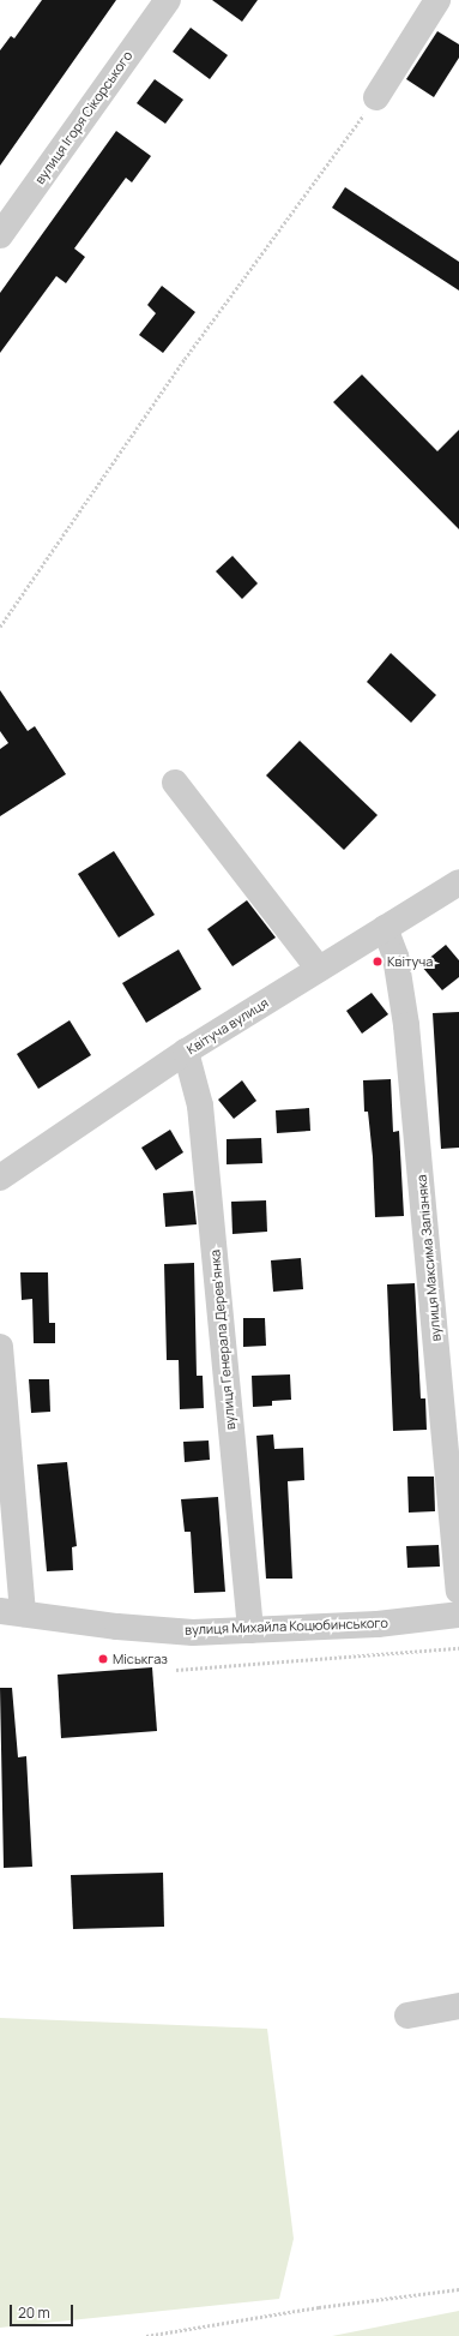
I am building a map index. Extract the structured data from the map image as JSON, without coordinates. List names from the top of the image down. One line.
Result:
{"streets":{"street":["вулиця Ігоря Сікорського","Квітуча вулиця","вулиця Максима Залізняка","вулиця Генерала Деревʼянка","вулиця Михайла Коцюбинського"]},"crossings":[["Квітуча вулиця","вулиця Максима Залізняка"],["Квітуча вулиця","вулиця Генерала Деревʼянка"],["вулиця Генерала Деревʼянка","вулиця Михайла Коцюбинського"]],"places":["Квітуча","Міськгаз"],"scale_bar":"20 m"}
